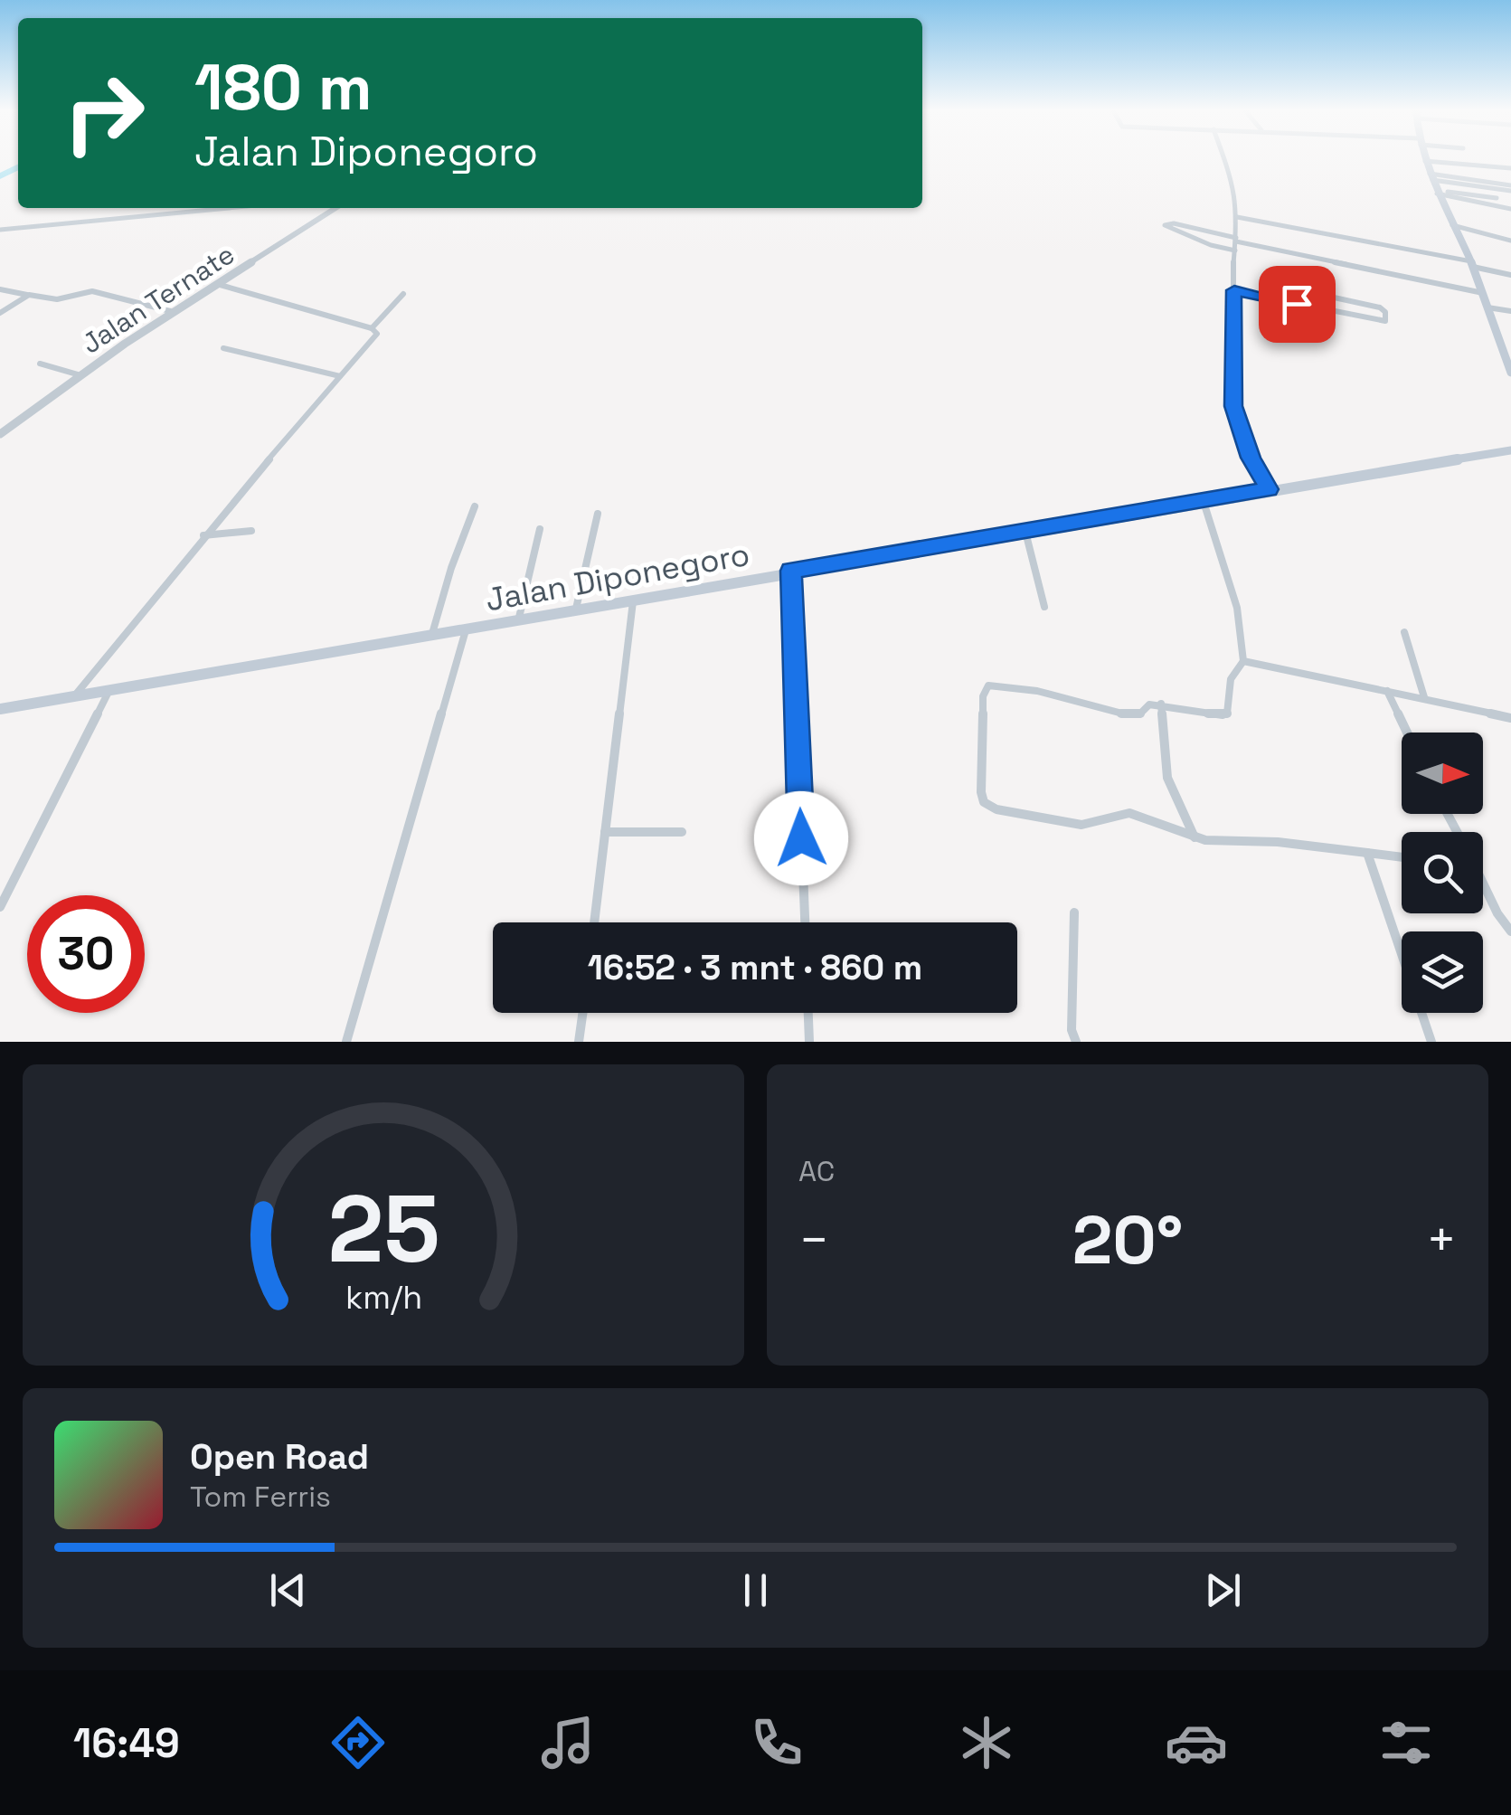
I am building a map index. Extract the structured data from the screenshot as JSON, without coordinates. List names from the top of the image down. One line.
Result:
{"streets":{"main road":["Jalan Diponegoro"],"street":["Jalan Ternate"]},"north":"right","page":{"turn":["180 m","Jalan Diponegoro"],"limit":"30","trip":"16:52 · 3 mnt · 860 m","tile":"AC","heat":["−","20°","+"],"song":["Open Road","Tom Ferris"],"tabs":"16:49","gauge":["25","km/h"]}}
